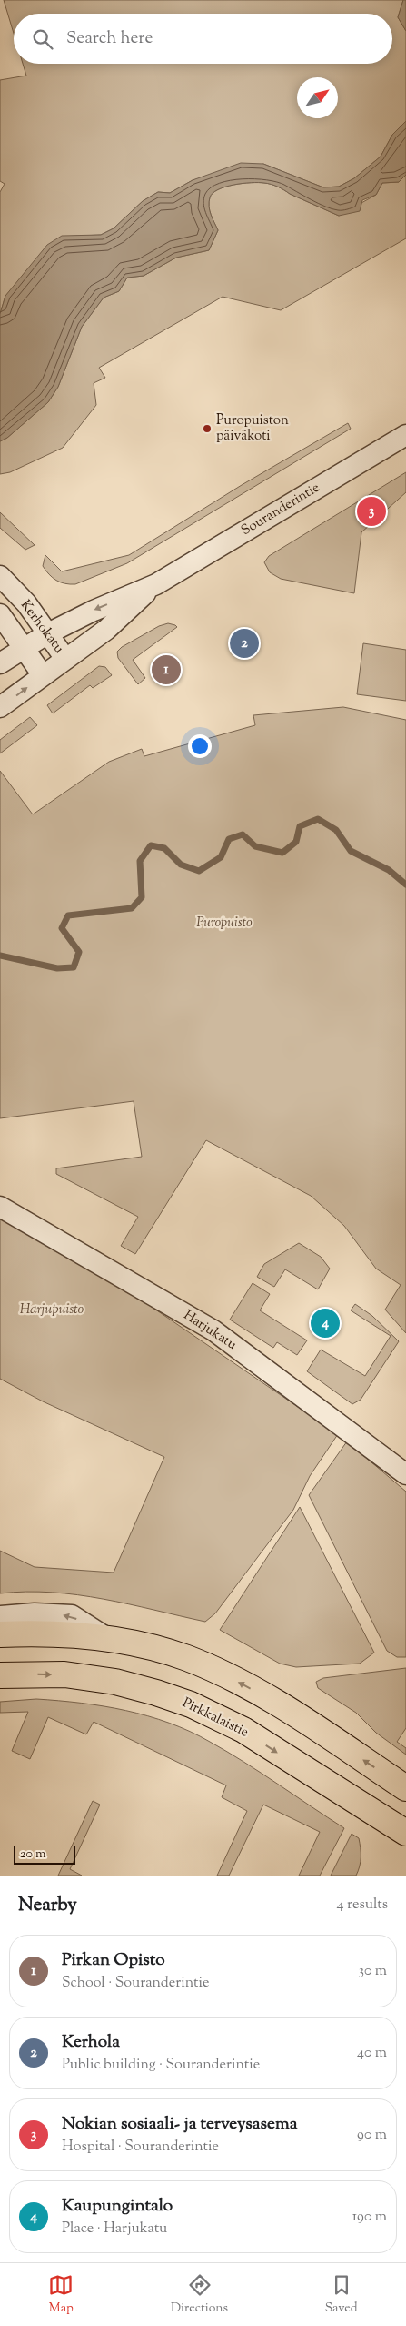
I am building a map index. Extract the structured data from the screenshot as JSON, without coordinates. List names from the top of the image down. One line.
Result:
{"streets":{"main road":["Pirkkalaistie"],"street":["Souranderintie","Kerhokatu","Harjukatu"]},"crossings":[["Souranderintie","Kerhokatu"]],"parks":["Puropuisto","Harjupuisto"],"places":["Puropuiston päiväkoti"],"scale_bar":"20 m","north":"top right","page":{"search":"Search here","pins":["3","2","1","4"],"scale":"20 m","heading":["Nearby","4 results"],"list":[{"mark":"1","name":"Pirkan Opisto","note":"School · Souranderintie","value":"30 m"},{"mark":"2","name":"Kerhola","note":"Public building · Souranderintie","value":"40 m"},{"mark":"3","name":"Nokian sosiaali- ja terveysasema","note":"Hospital · Souranderintie","value":"90 m"},{"mark":"4","name":"Kaupungintalo","note":"Place · Harjukatu","value":"190 m"}],"nav":["Map","Directions","Saved"]}}
